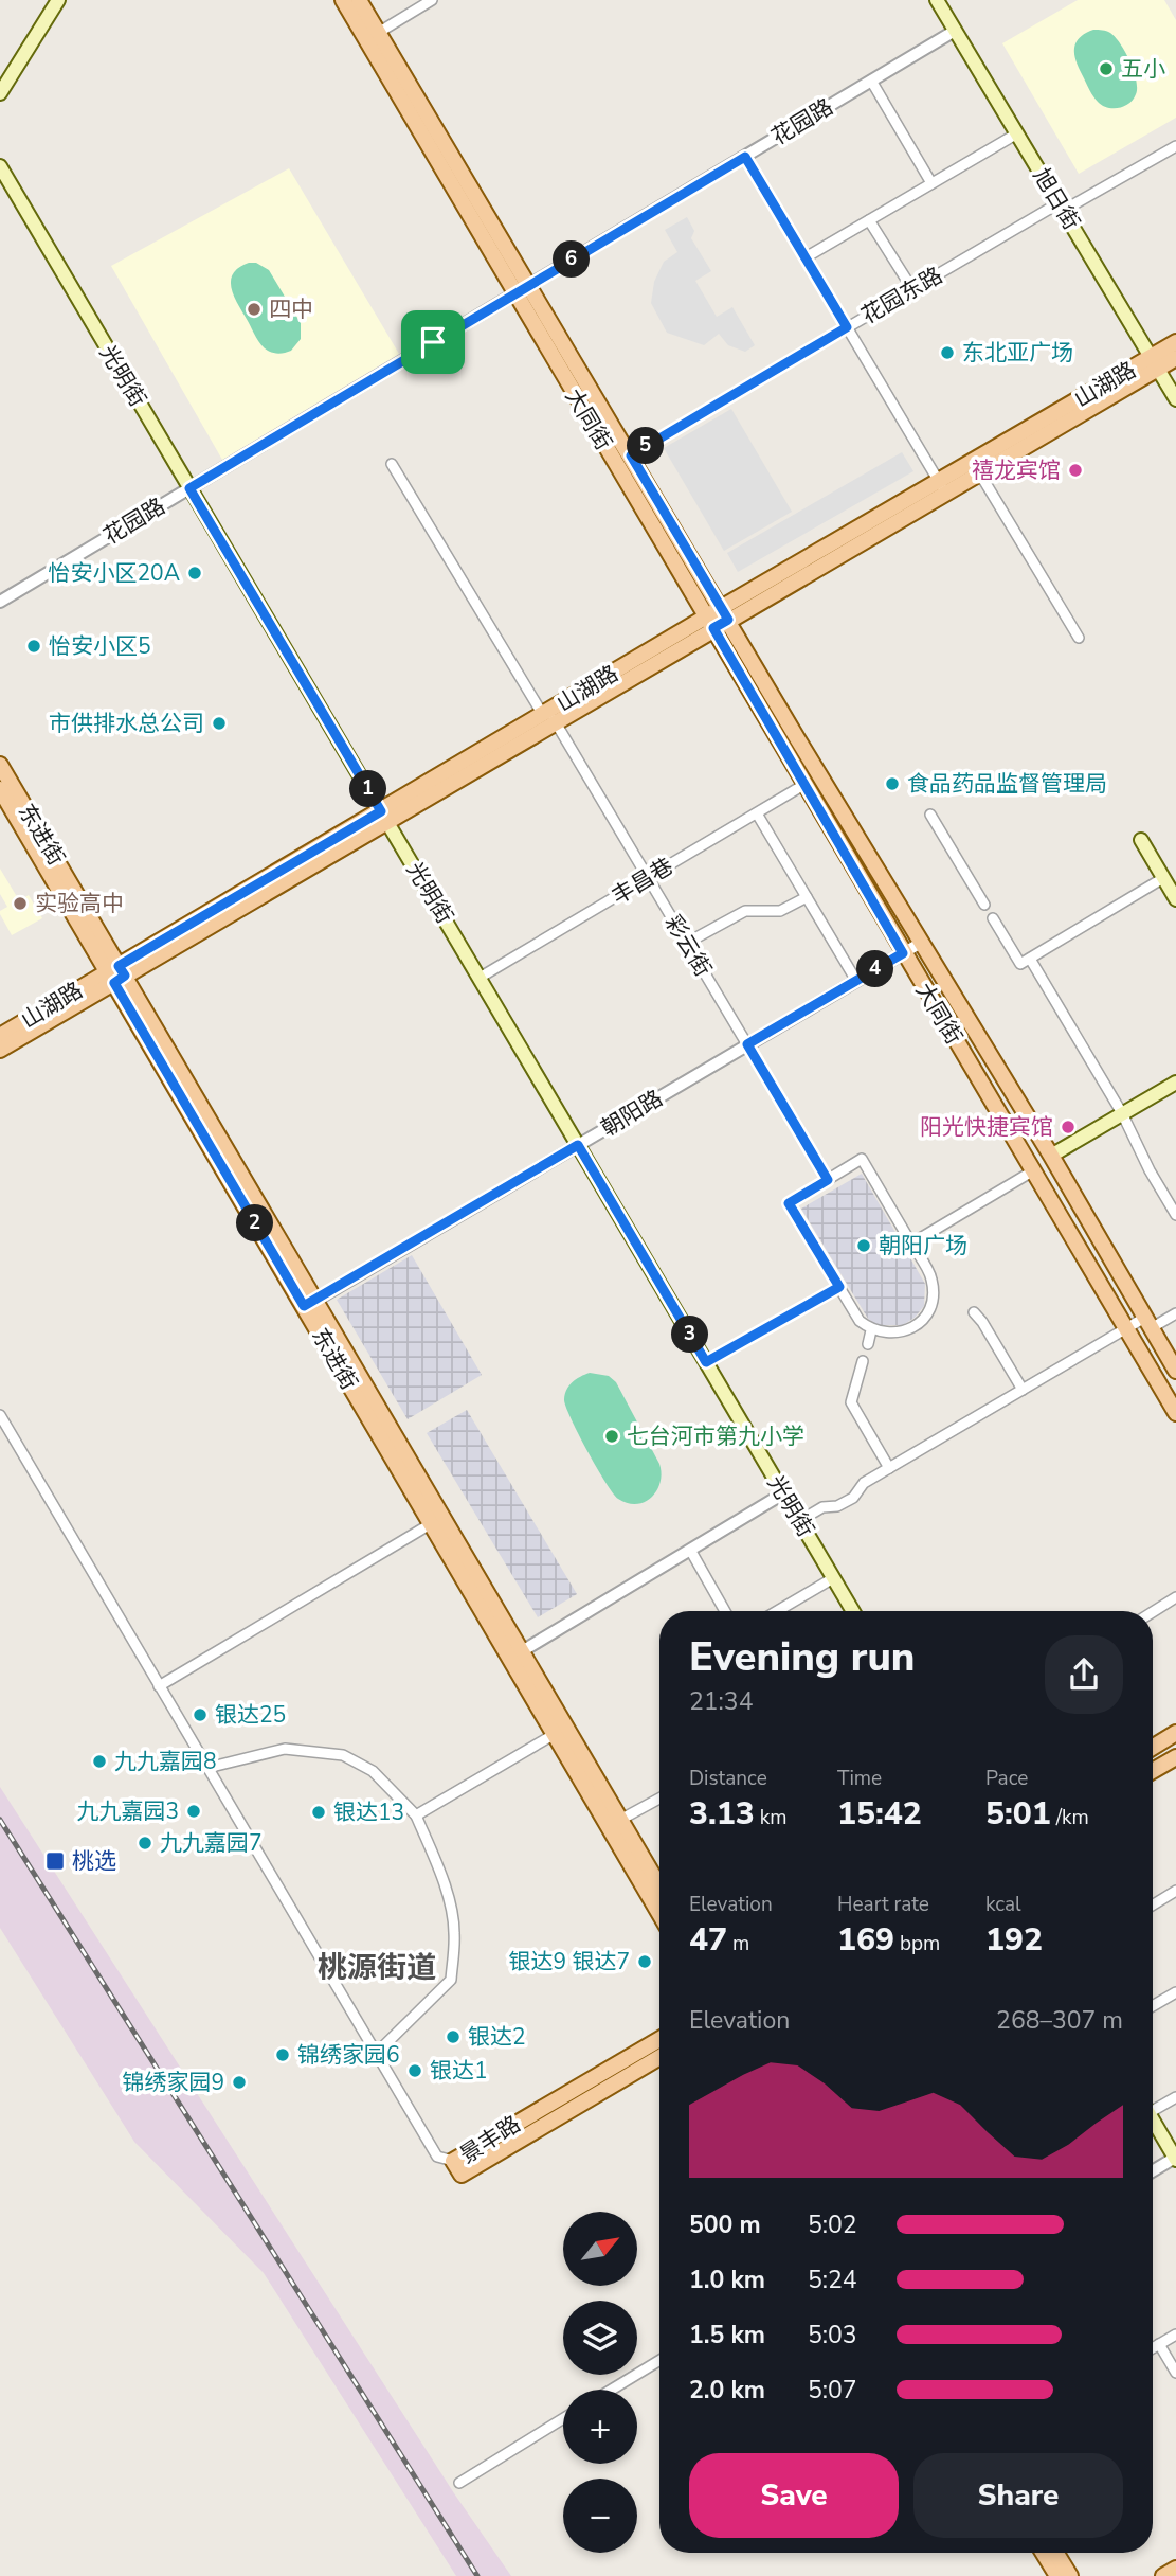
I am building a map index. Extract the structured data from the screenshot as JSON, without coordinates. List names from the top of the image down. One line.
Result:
{"streets":{"main road":["旭日街","光明街","山湖路","大同街","东进街","景丰路"],"street":["花园路","花园东路","丰昌巷","彩云街","朝阳路"]},"crossings":[["花园路","旭日街"],["花园路","光明街"],["花园路","大同街"],["旭日街","花园东路"],["旭日街","山湖路"],["花园东路","大同街"],["光明街","山湖路"],["光明街","丰昌巷"],["光明街","朝阳路"],["山湖路","大同街"],["山湖路","东进街"],["山湖路","彩云街"],["大同街","丰昌巷"],["大同街","朝阳路"],["东进街","朝阳路"],["丰昌巷","彩云街"],["彩云街","朝阳路"]],"districts":["桃源街道"],"places":{"other":["五小","四中","东北亚广场","禧龙宾馆","怡安小区20A","怡安小区5","市供排水总公司","食品药品监督管理局","实验高中","阳光快捷宾馆","朝阳广场","七台河市第九小学","银达25","九九嘉园8","九九嘉园3","银达13","九九嘉园7","银达9 银达7","银达2","锦绣家园6","银达1","锦绣家园9"],"transit":["桃选"]},"north":"top right","page":{"pins":["6","5","1","4","2","3"],"heading":["Evening run","21:34"],"stats":[["Distance","3.13 km"],["Time","15:42"],["Pace","5:01 /km"],["Elevation","47 m"],["Heart rate","169 bpm"],["kcal","192"]],"chart":["Elevation","268–307 m"],"list":[{"name":"500 m","note":"5:02"},{"name":"1.0 km","note":"5:24"},{"name":"1.5 km","note":"5:03"},{"name":"2.0 km","note":"5:07"}],"map_buttons":["+","−"],"buttons":["Save","Share"]}}
